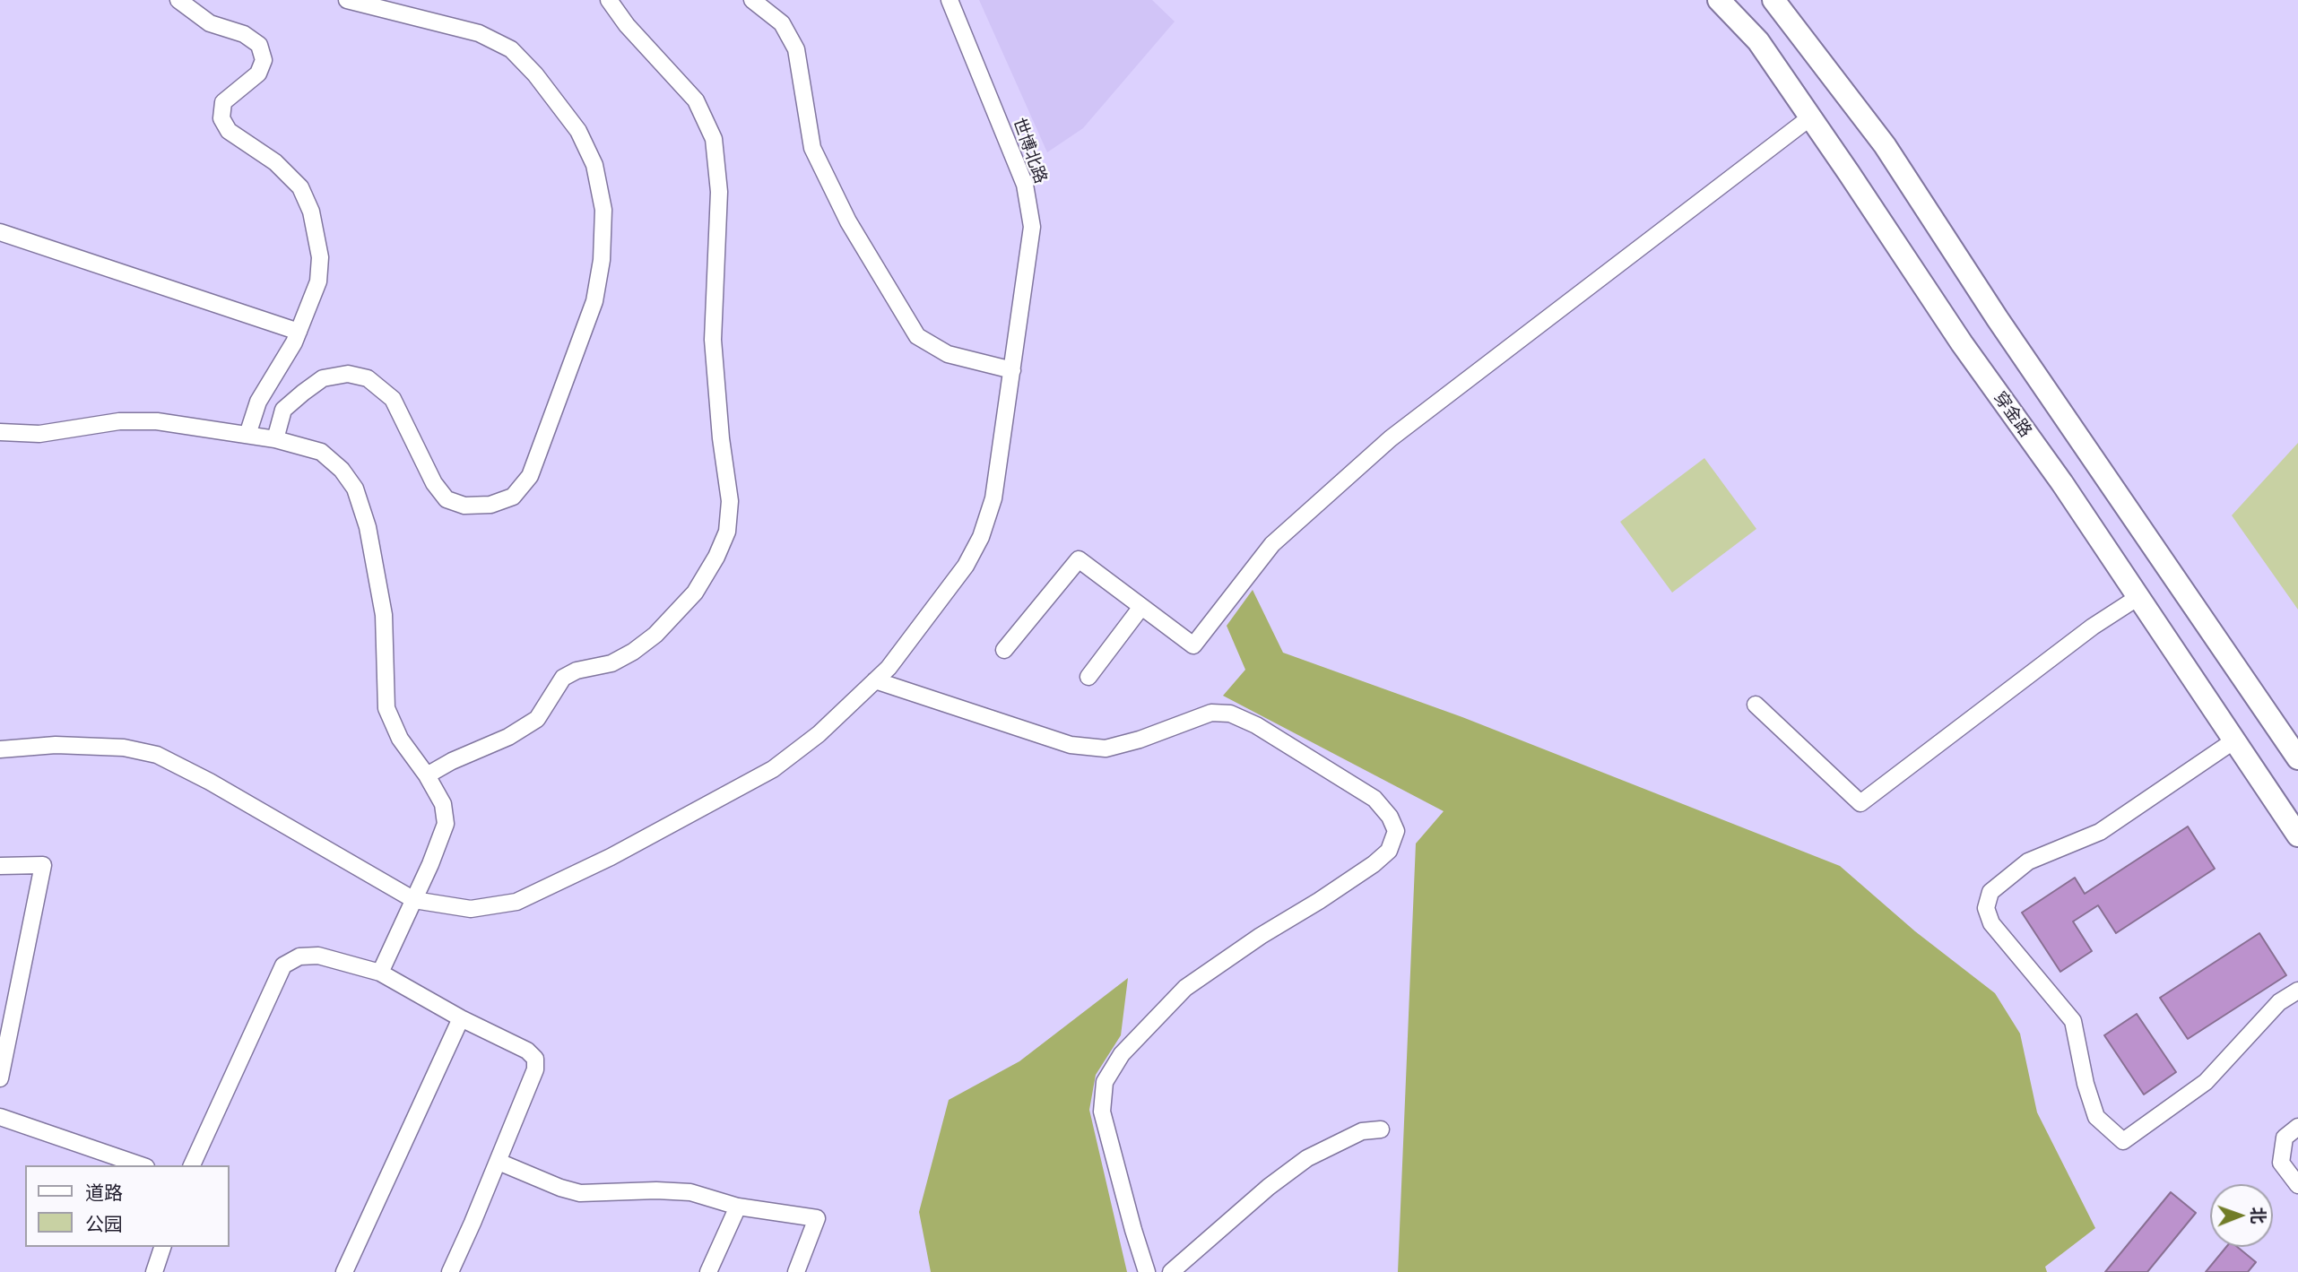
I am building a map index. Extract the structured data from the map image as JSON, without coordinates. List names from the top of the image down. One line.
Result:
{"streets":{"main road":["穿金路"],"street":["世博北路"]},"legend":["道路","公园"],"north":"right"}
